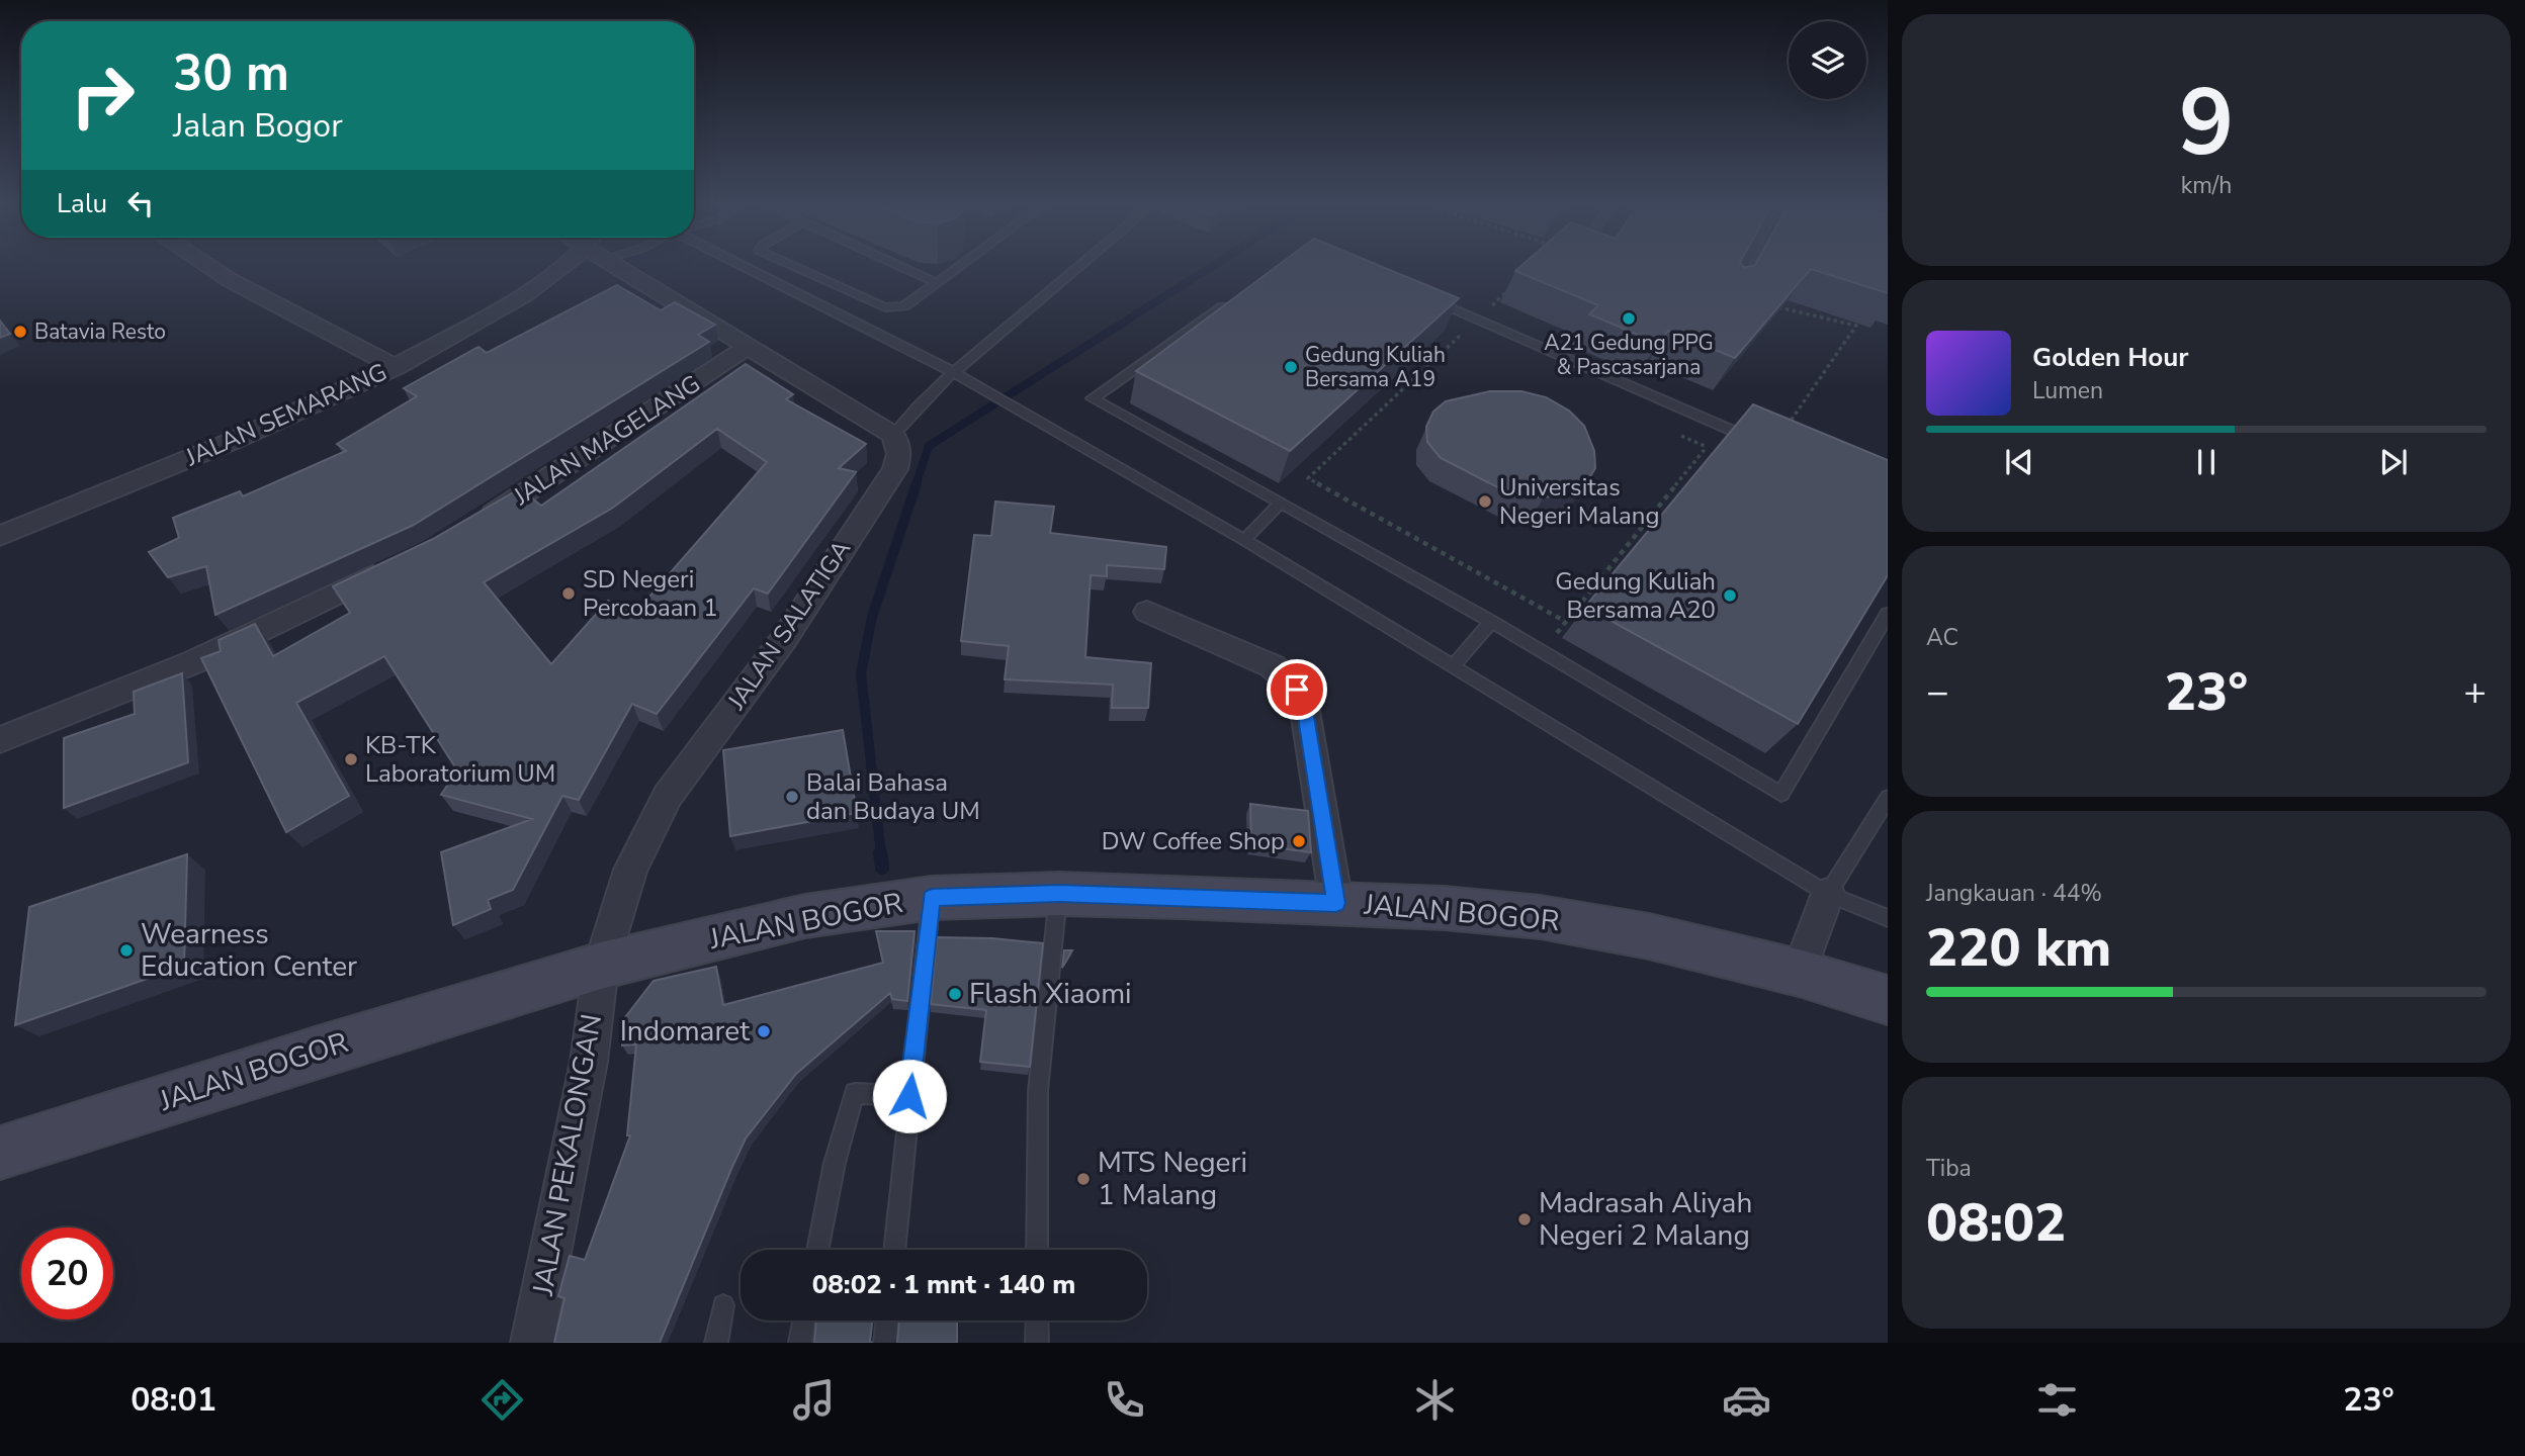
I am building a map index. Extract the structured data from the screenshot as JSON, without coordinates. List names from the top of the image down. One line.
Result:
{"streets":{"main road":["JALAN BOGOR"],"street":["JALAN SEMARANG","JALAN MAGELANG","JALAN SALATIGA","JALAN PEKALONGAN"]},"crossings":[["JALAN SALATIGA","JALAN BOGOR"],["JALAN SALATIGA","JALAN PEKALONGAN"],["JALAN BOGOR","JALAN PEKALONGAN"]],"places":["A21 Gedung PPG & Pascasarjana","Batavia Resto","Gedung Kuliah Bersama A19","Universitas Negeri Malang","SD Negeri Percobaan 1","Gedung Kuliah Bersama A20","KB-TK Laboratorium UM","Balai Bahasa dan Budaya UM","DW Coffee Shop","Wearness Education Center","Flash Xiaomi","Indomaret","MTS Negeri 1 Malang","Madrasah Aliyah Negeri 2 Malang"],"page":{"tile":[["9","km/h"],"AC",["Jangkauan · 44%","220 km"],["Tiba","08:02"]],"turn":["30 m","Jalan Bogor"],"then":"Lalu","song":["Golden Hour","Lumen"],"heat":["−","23°","+"],"limit":"20","trip":"08:02 · 1 mnt · 140 m","tabs":["08:01","23°"]}}
